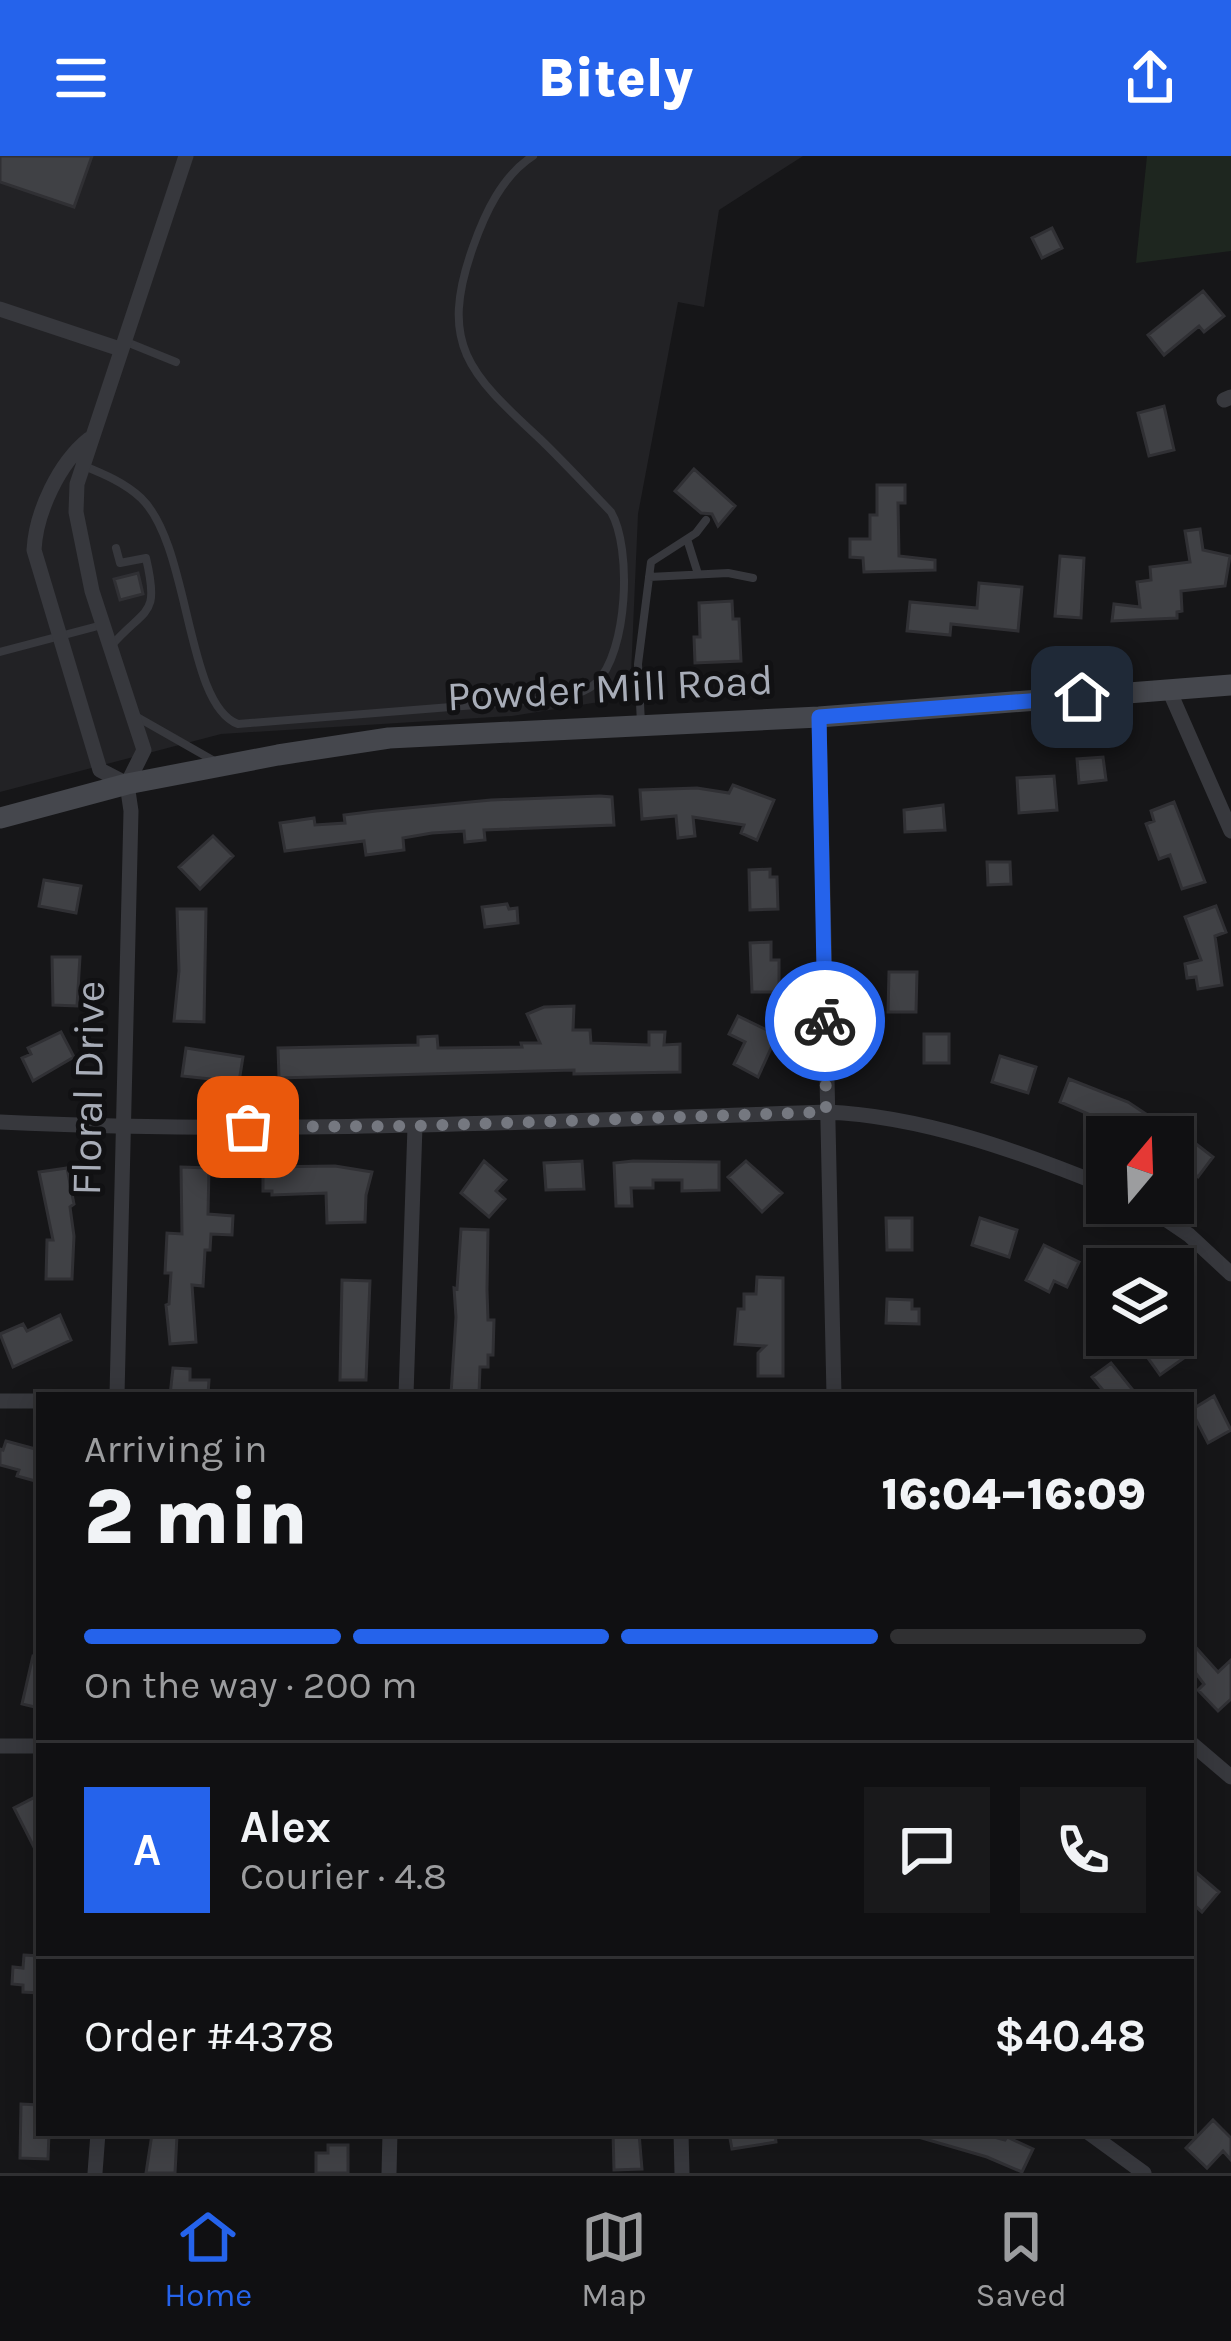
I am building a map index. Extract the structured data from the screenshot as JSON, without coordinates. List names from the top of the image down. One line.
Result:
{"streets":{"main road":["Powder Mill Road"],"street":["Floral Drive"]},"crossings":[["Powder Mill Road","Floral Drive"]],"north":"top","page":{"header":"Bitely","heading":["2 min","Arriving in","16:04–16:09"],"panel":["Alex","Courier · 4.8","Order #4378","$40.48"],"bar":"On the way · 200 m","round":"A","tabs":["Home","Map","Saved"]}}
